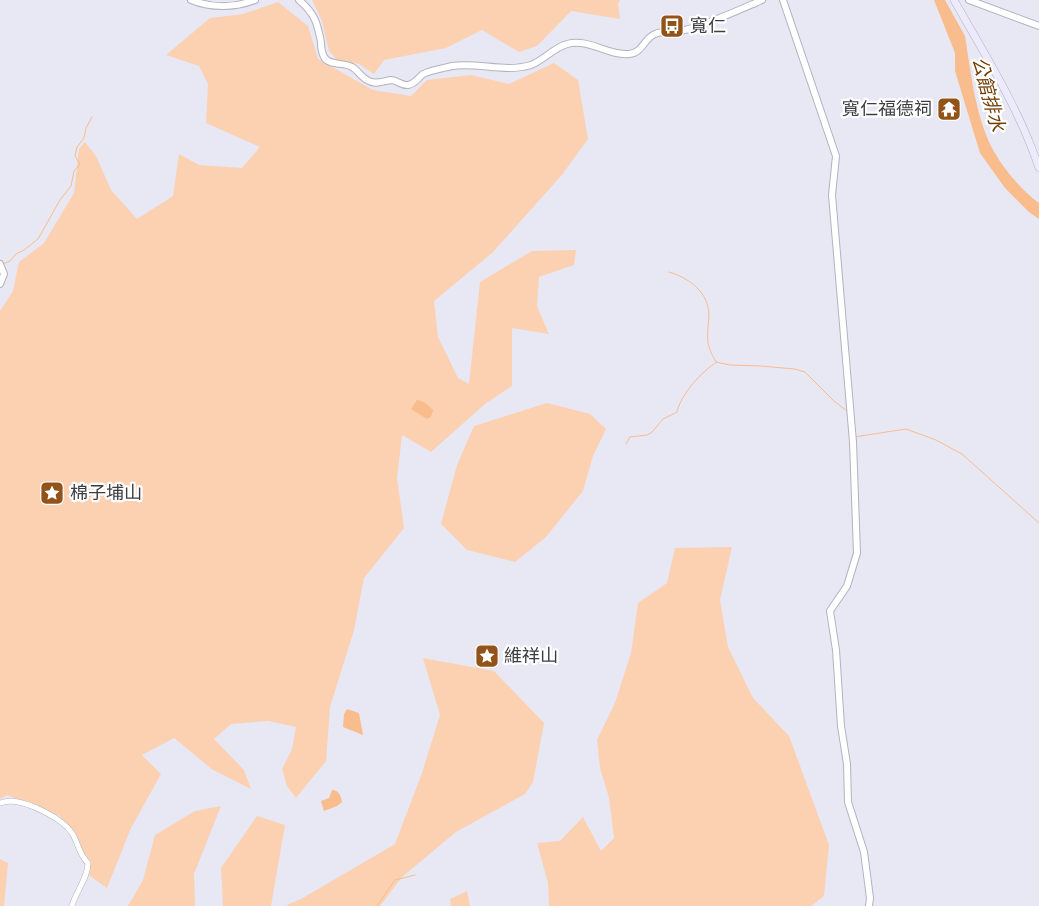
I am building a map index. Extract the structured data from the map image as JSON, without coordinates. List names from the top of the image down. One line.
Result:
{"water":["公館排水"],"places":{"bus stop":["寬仁"],"temple":["寬仁福德祠"],"place":["棉子埔山","維祥山"]}}
